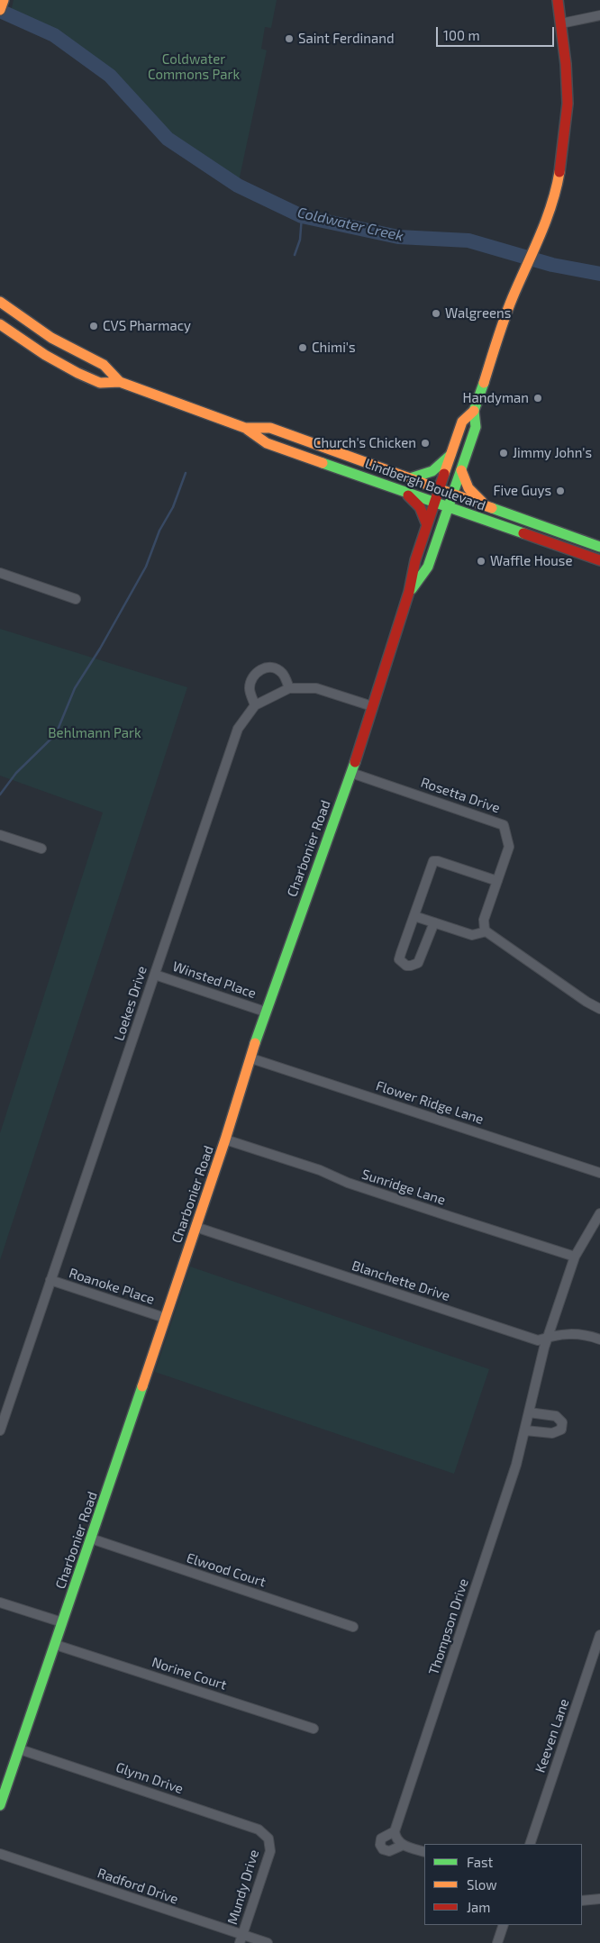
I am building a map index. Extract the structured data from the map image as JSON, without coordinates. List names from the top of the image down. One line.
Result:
{"streets":{"main road":["Lindbergh Boulevard","Charbonier Road"],"street":["Rosetta Drive","Winsted Place","Loekes Drive","Flower Ridge Lane","Sunridge Lane","Blanchette Drive","Roanoke Place","Elwood Court","Thompson Drive","Norine Court","Keeven Lane","Glynn Drive","Radford Drive","Mundy Drive"]},"crossings":[["Lindbergh Boulevard","Charbonier Road"],["Rosetta Drive","Charbonier Road"],["Charbonier Road","Winsted Place"],["Charbonier Road","Loekes Drive"],["Charbonier Road","Flower Ridge Lane"],["Charbonier Road","Sunridge Lane"],["Charbonier Road","Blanchette Drive"],["Charbonier Road","Roanoke Place"],["Charbonier Road","Elwood Court"],["Charbonier Road","Norine Court"],["Charbonier Road","Glynn Drive"],["Winsted Place","Loekes Drive"],["Loekes Drive","Roanoke Place"],["Sunridge Lane","Thompson Drive"],["Blanchette Drive","Thompson Drive"],["Glynn Drive","Mundy Drive"],["Radford Drive","Mundy Drive"]],"water":["Coldwater Creek"],"parks":["Coldwater Commons Park","Behlmann Park"],"places":["Saint Ferdinand","Walgreens","CVS Pharmacy","Chimi's","Handyman","Church's Chicken","Jimmy John's","Five Guys","Waffle House"],"legend":["Fast","Slow","Jam"],"scale_bar":"100 m"}
